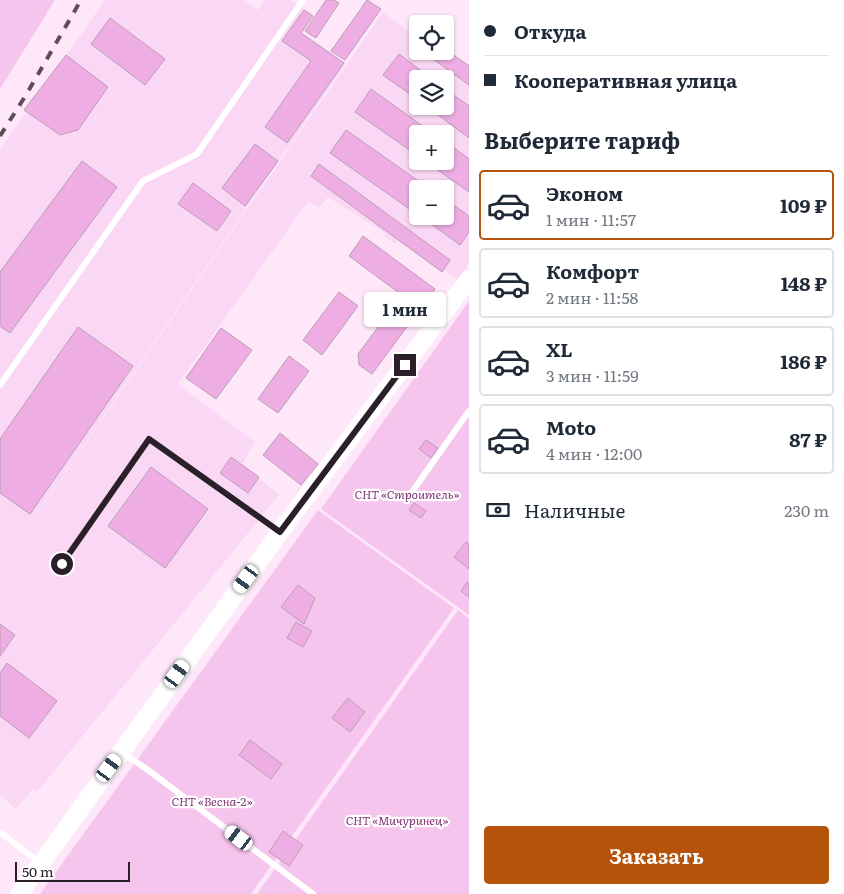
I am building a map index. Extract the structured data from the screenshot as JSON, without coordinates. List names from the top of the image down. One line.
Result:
{"parks":["СНТ «Строитель»","СНТ «Весна-2»","СНТ «Мичуринец»"],"scale_bar":"50 m","page":{"banner":["Откуда","Кооперативная улица"],"map_buttons":["+","−"],"heading":"Выберите тариф","list":[{"name":"Эконом","note":"1 мин · 11:57","value":"109 ₽"},{"name":"Комфорт","note":"2 мин · 11:58","value":"148 ₽"},{"name":"XL","note":"3 мин · 11:59","value":"186 ₽"},{"name":"Moto","note":"4 мин · 12:00","value":"87 ₽"}],"bubble":"1 мин","pay":["Наличные","230 m"],"buttons":"Заказать","scale":"50 m"}}
